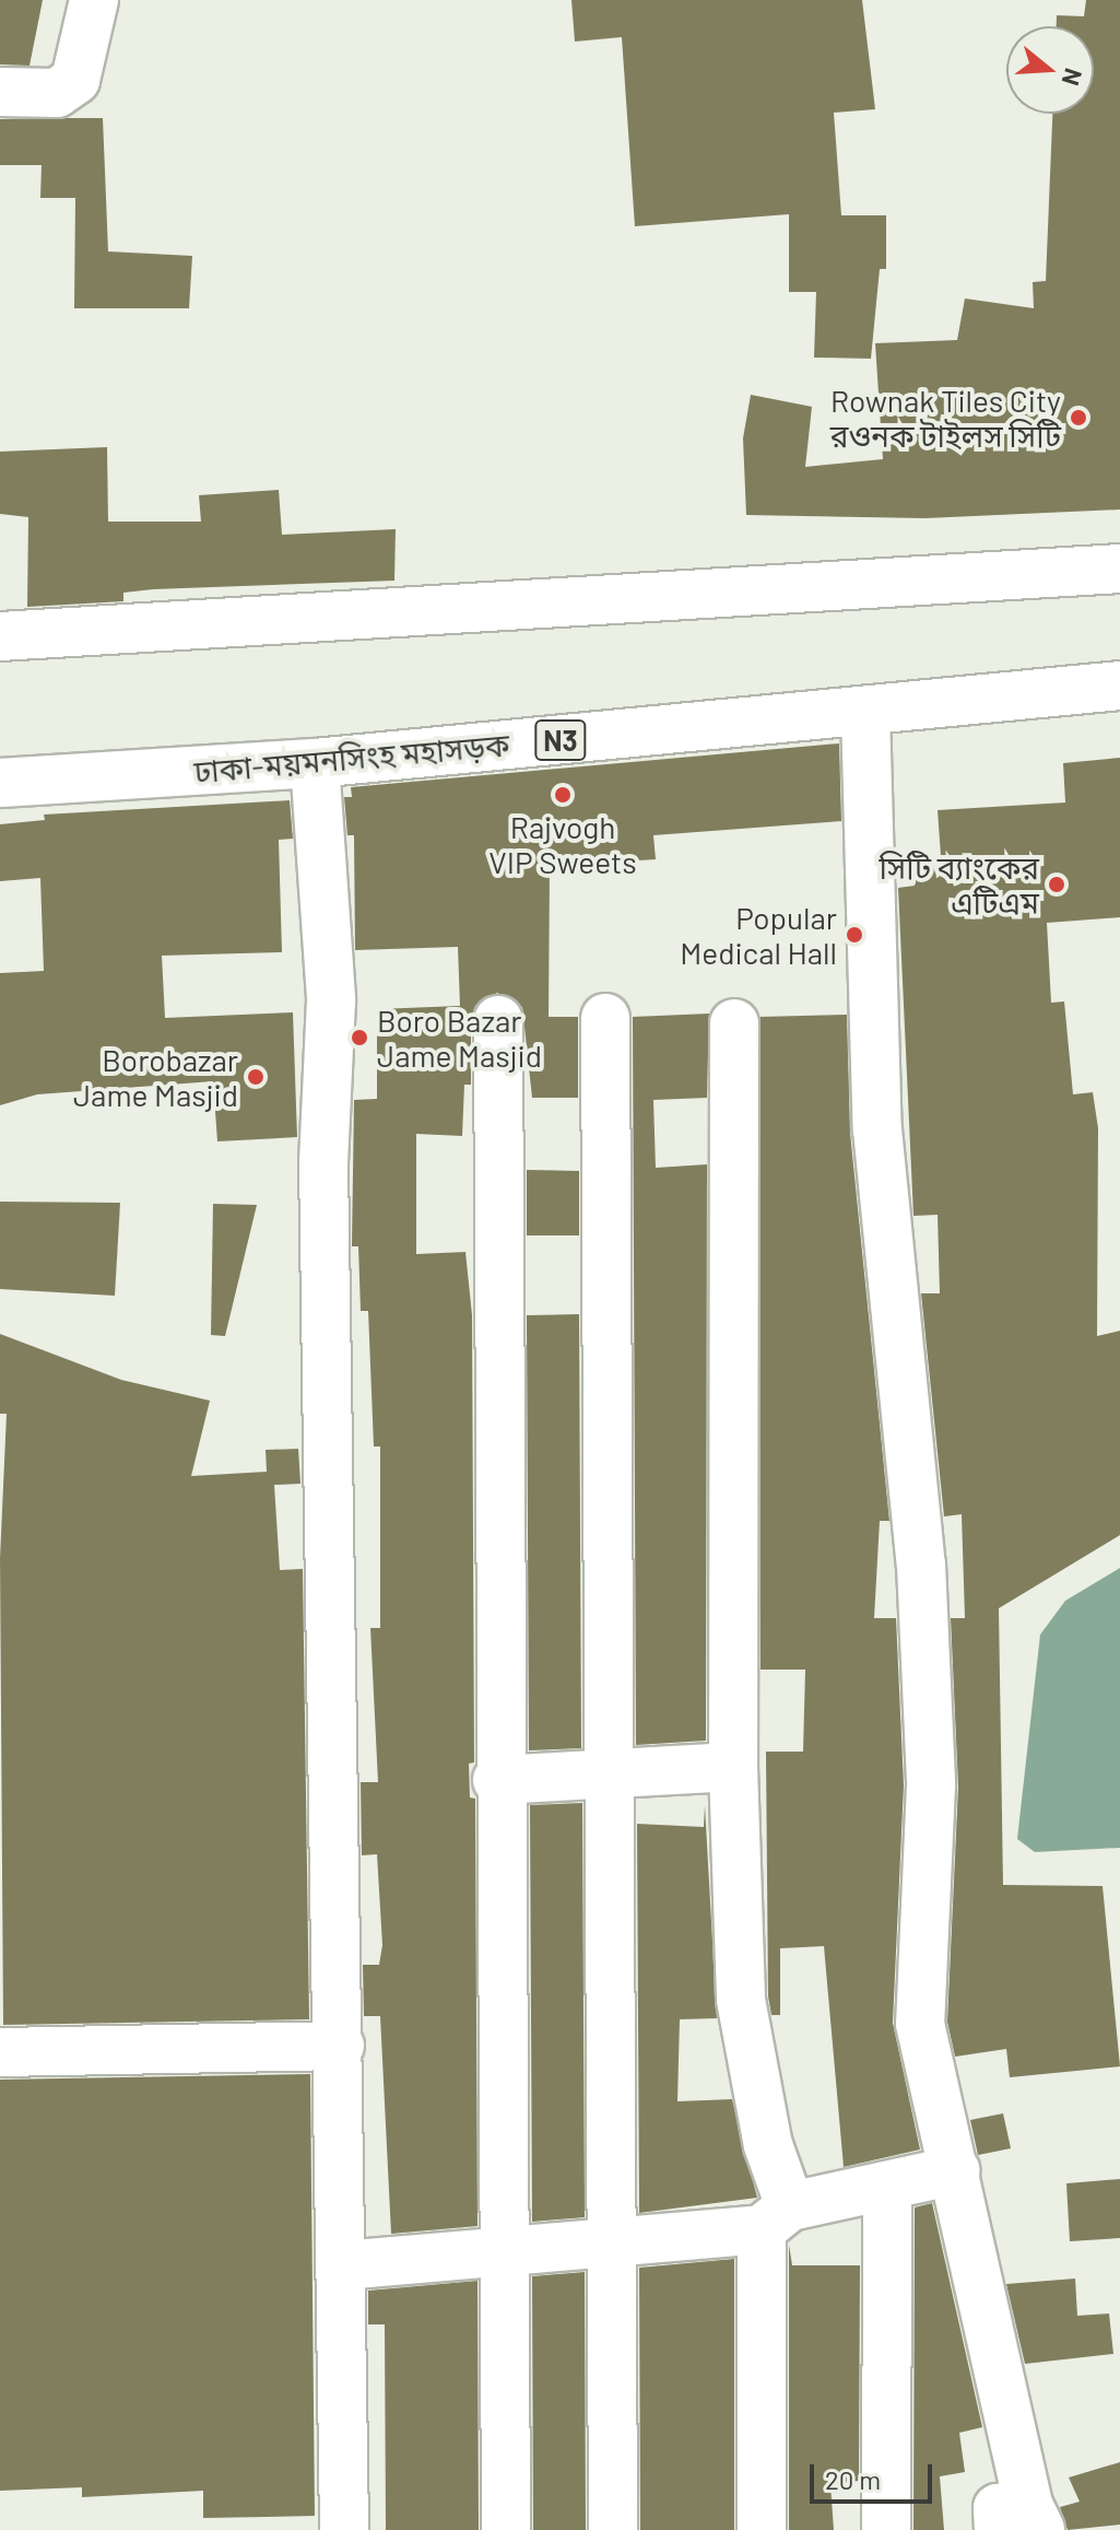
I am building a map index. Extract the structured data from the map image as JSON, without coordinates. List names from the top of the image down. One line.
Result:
{"streets":{"main road":["N3","ঢাকা-ময়মনসিংহ মহাসড়ক"]},"places":["Rownak Tiles City রওনক টাইলস সিটি","Rajvogh VIP Sweets","সিটি ব্যাংকের এটিএম","Popular Medical Hall","Boro Bazar Jame Masjid","Borobazar Jame Masjid"],"scale_bar":"20 m","north":"right"}
